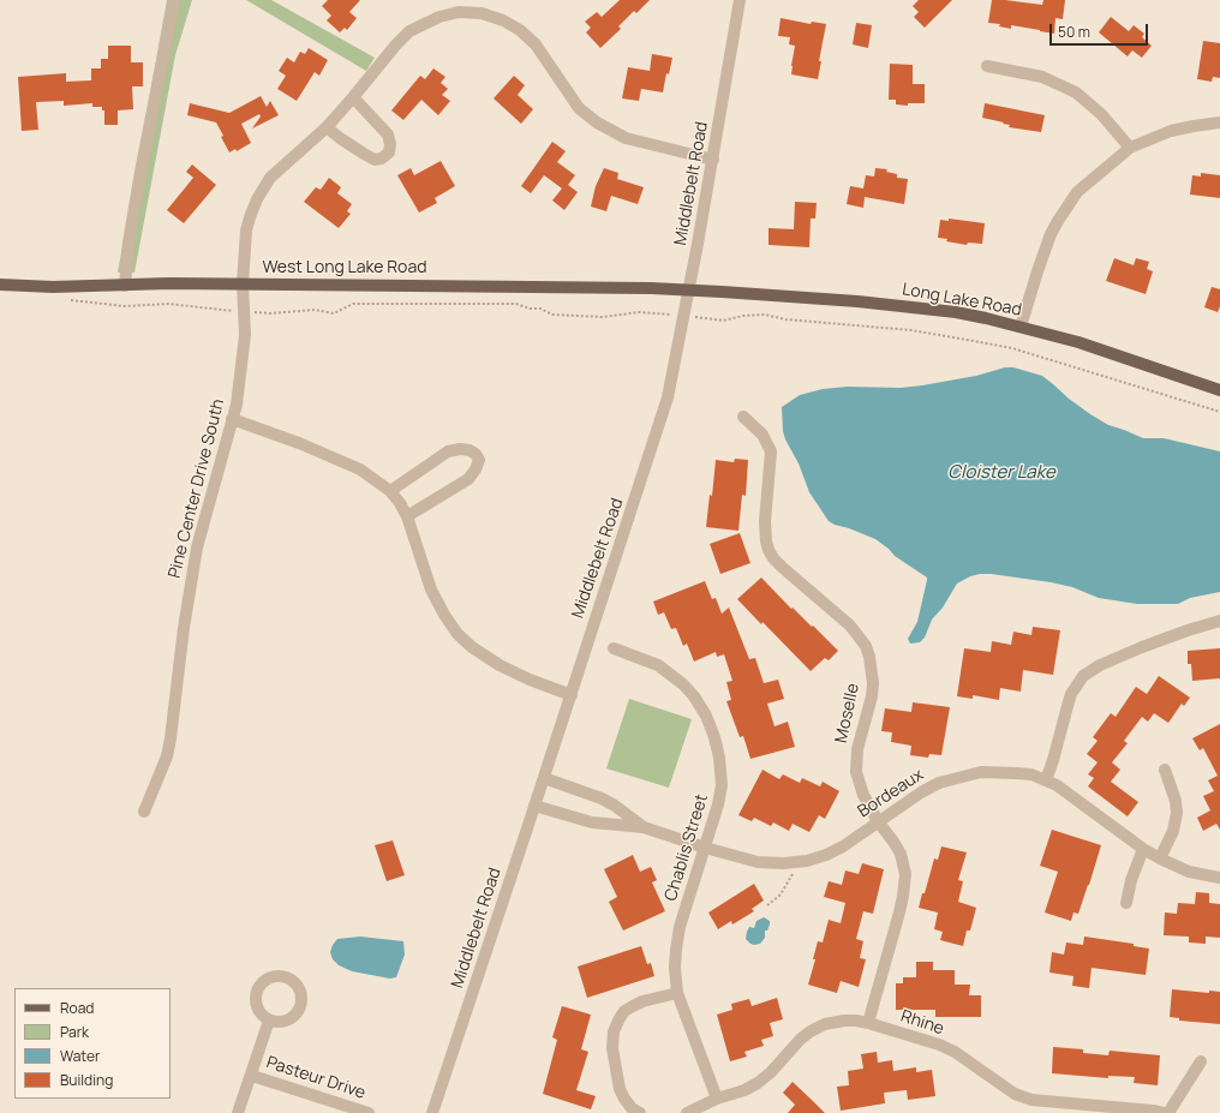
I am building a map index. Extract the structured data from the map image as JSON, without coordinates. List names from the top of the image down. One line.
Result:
{"streets":{"main road":["West Long Lake Road","Long Lake Road"],"street":["Middlebelt Road","Pine Center Drive South","Moselle","Bordeaux","Chablis Street","Rhine","Pasteur Drive"]},"crossings":[["Middlebelt Road","West Long Lake Road"],["Middlebelt Road","Long Lake Road"],["Middlebelt Road","Pine Center Drive South"],["Middlebelt Road","Bordeaux"],["West Long Lake Road","Long Lake Road"],["West Long Lake Road","Pine Center Drive South"],["Moselle","Bordeaux"],["Moselle","Rhine"],["Bordeaux","Chablis Street"],["Chablis Street","Rhine"]],"water":["Cloister Lake"],"legend":["Road","Park","Water","Building"],"scale_bar":"50 m"}
